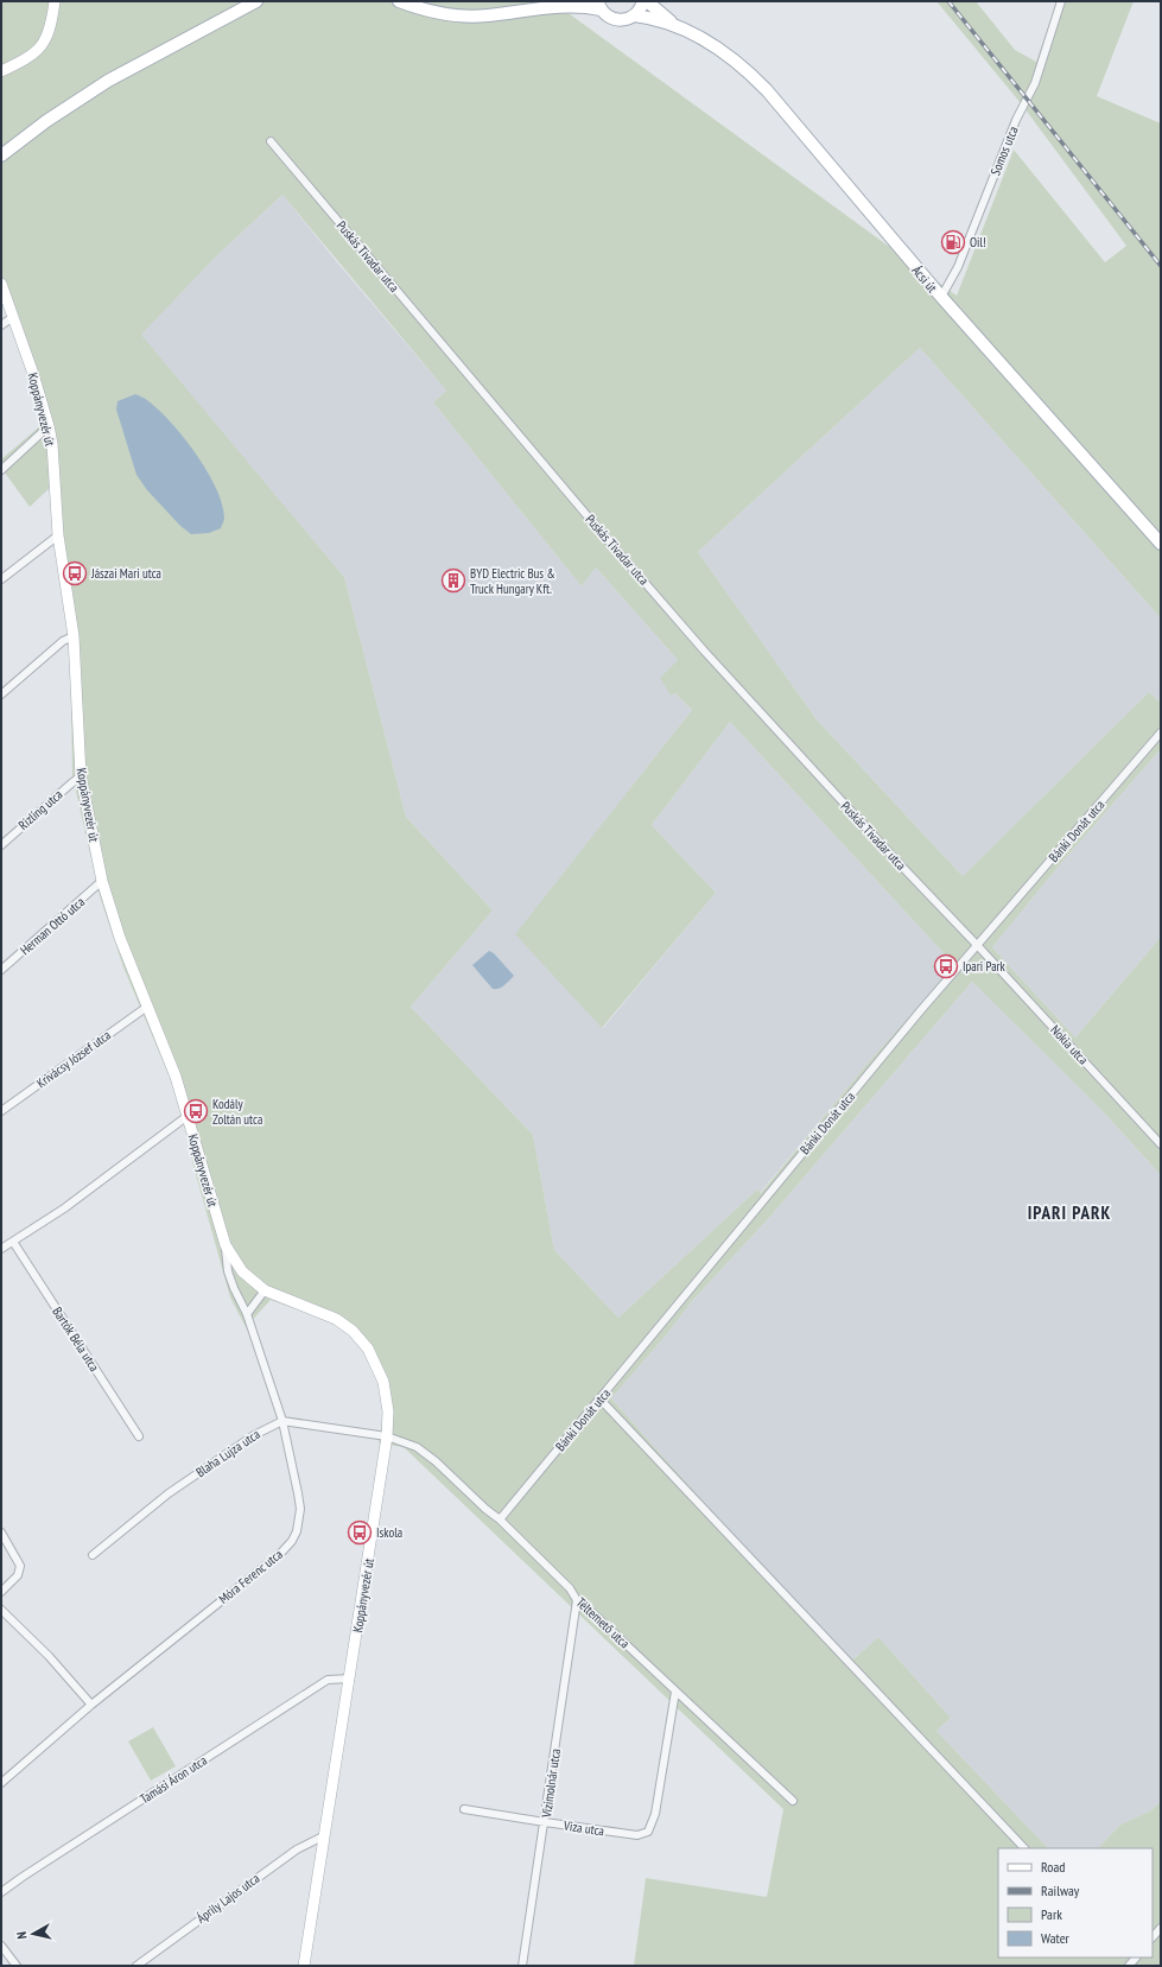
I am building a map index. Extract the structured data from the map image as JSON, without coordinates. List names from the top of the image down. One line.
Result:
{"streets":{"main road":["Ácsi út"],"street":["Somos utca","Puskás Tivadar utca","Koppányvezér út","Rizling utca","Bánki Donát utca","Herman Ottó utca","Nokia utca","Krivácsy József utca","Bartók Béla utca","Blaha Lujza utca","Móra Ferenc utca","Téltemető utca","Tamási Áron utca","Vízimolnár utca","Viza utca","Áprily Lajos utca"]},"crossings":[["Somos utca","Ácsi út"],["Puskás Tivadar utca","Bánki Donát utca"],["Puskás Tivadar utca","Nokia utca"],["Koppányvezér út","Rizling utca"],["Koppányvezér út","Herman Ottó utca"],["Koppányvezér út","Krivácsy József utca"],["Koppányvezér út","Móra Ferenc utca"],["Koppányvezér út","Téltemető utca"],["Koppányvezér út","Tamási Áron utca"],["Koppányvezér út","Áprily Lajos utca"],["Bánki Donát utca","Nokia utca"],["Bánki Donát utca","Téltemető utca"],["Blaha Lujza utca","Móra Ferenc utca"],["Téltemető utca","Vízimolnár utca"],["Téltemető utca","Viza utca"],["Vízimolnár utca","Viza utca"]],"districts":["IPARI PARK"],"places":{"fuel station":["Oil!"],"bus stop":["Jászai Mari utca","Ipari Park","Kodály Zoltán utca","Iskola"],"building":["BYD Electric Bus & Truck Hungary Kft."]},"legend":["Road","Railway","Park","Water"],"north":"left"}
